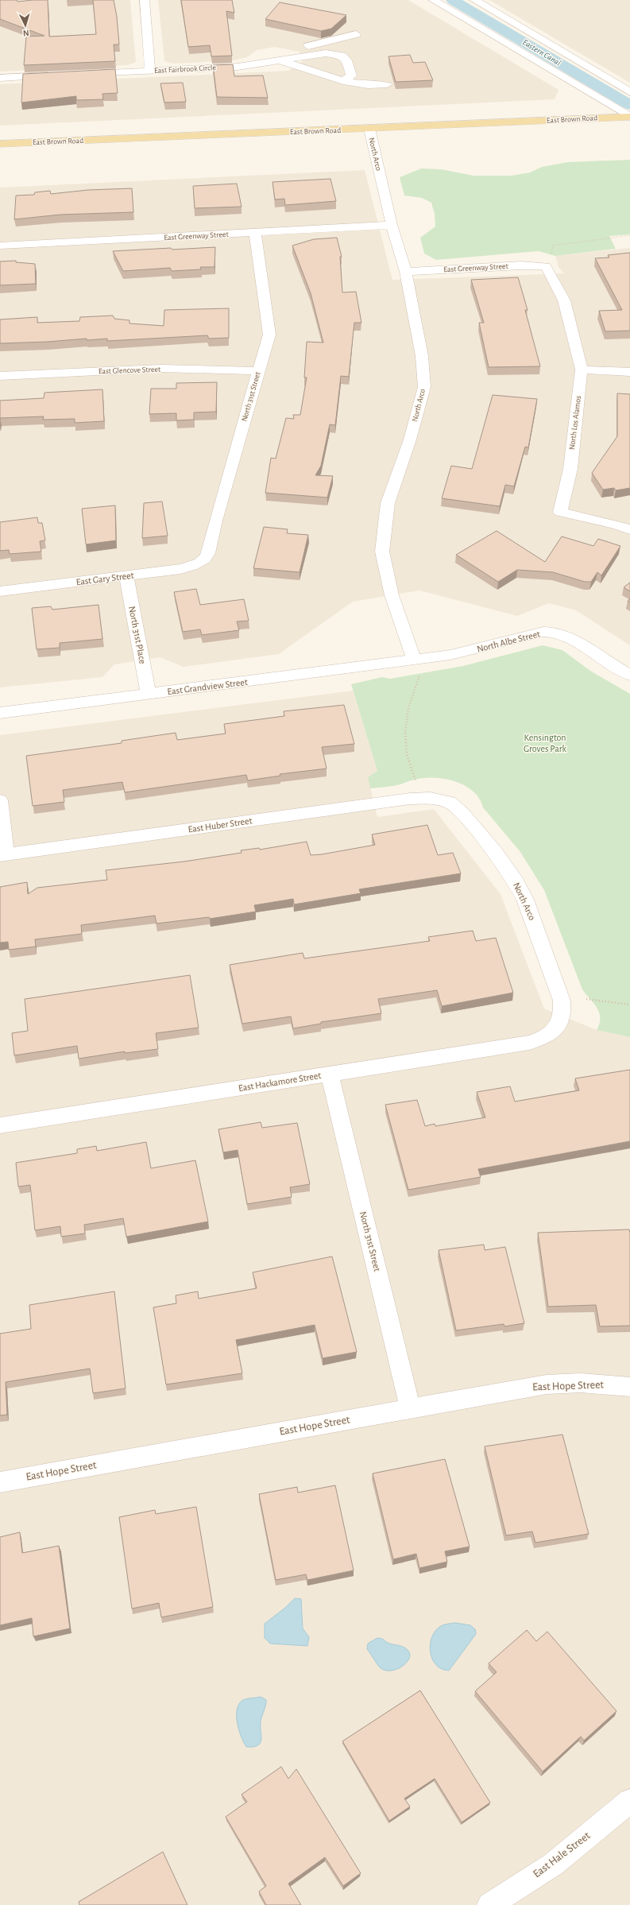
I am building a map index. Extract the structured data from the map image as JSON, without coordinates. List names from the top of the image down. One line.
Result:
{"streets":{"main road":["East Brown Road"],"street":["East Fairbrook Circle","North Arco","East Greenway Street","East Glencove Street","North 31st Street","North Los Alamos","East Gary Street","North 31st Place","North Albe Street","East Grandview Street","East Huber Street","East Hackamore Street","East Hope Street","East Hale Street"]},"crossings":[["East Brown Road","North Arco"],["North Arco","East Greenway Street"],["North Arco","North Albe Street"],["North Arco","East Grandview Street"],["North Arco","East Huber Street"],["North Arco","East Hackamore Street"],["East Greenway Street","North 31st Street"],["East Greenway Street","North Los Alamos"],["East Glencove Street","North 31st Street"],["North 31st Street","East Gary Street"],["North 31st Street","East Hackamore Street"],["North 31st Street","East Hope Street"],["East Gary Street","North 31st Place"],["North 31st Place","East Grandview Street"],["North Albe Street","East Grandview Street"]],"water":["Eastern Canal"],"parks":["Kensington Groves Park"],"north":"bottom"}
